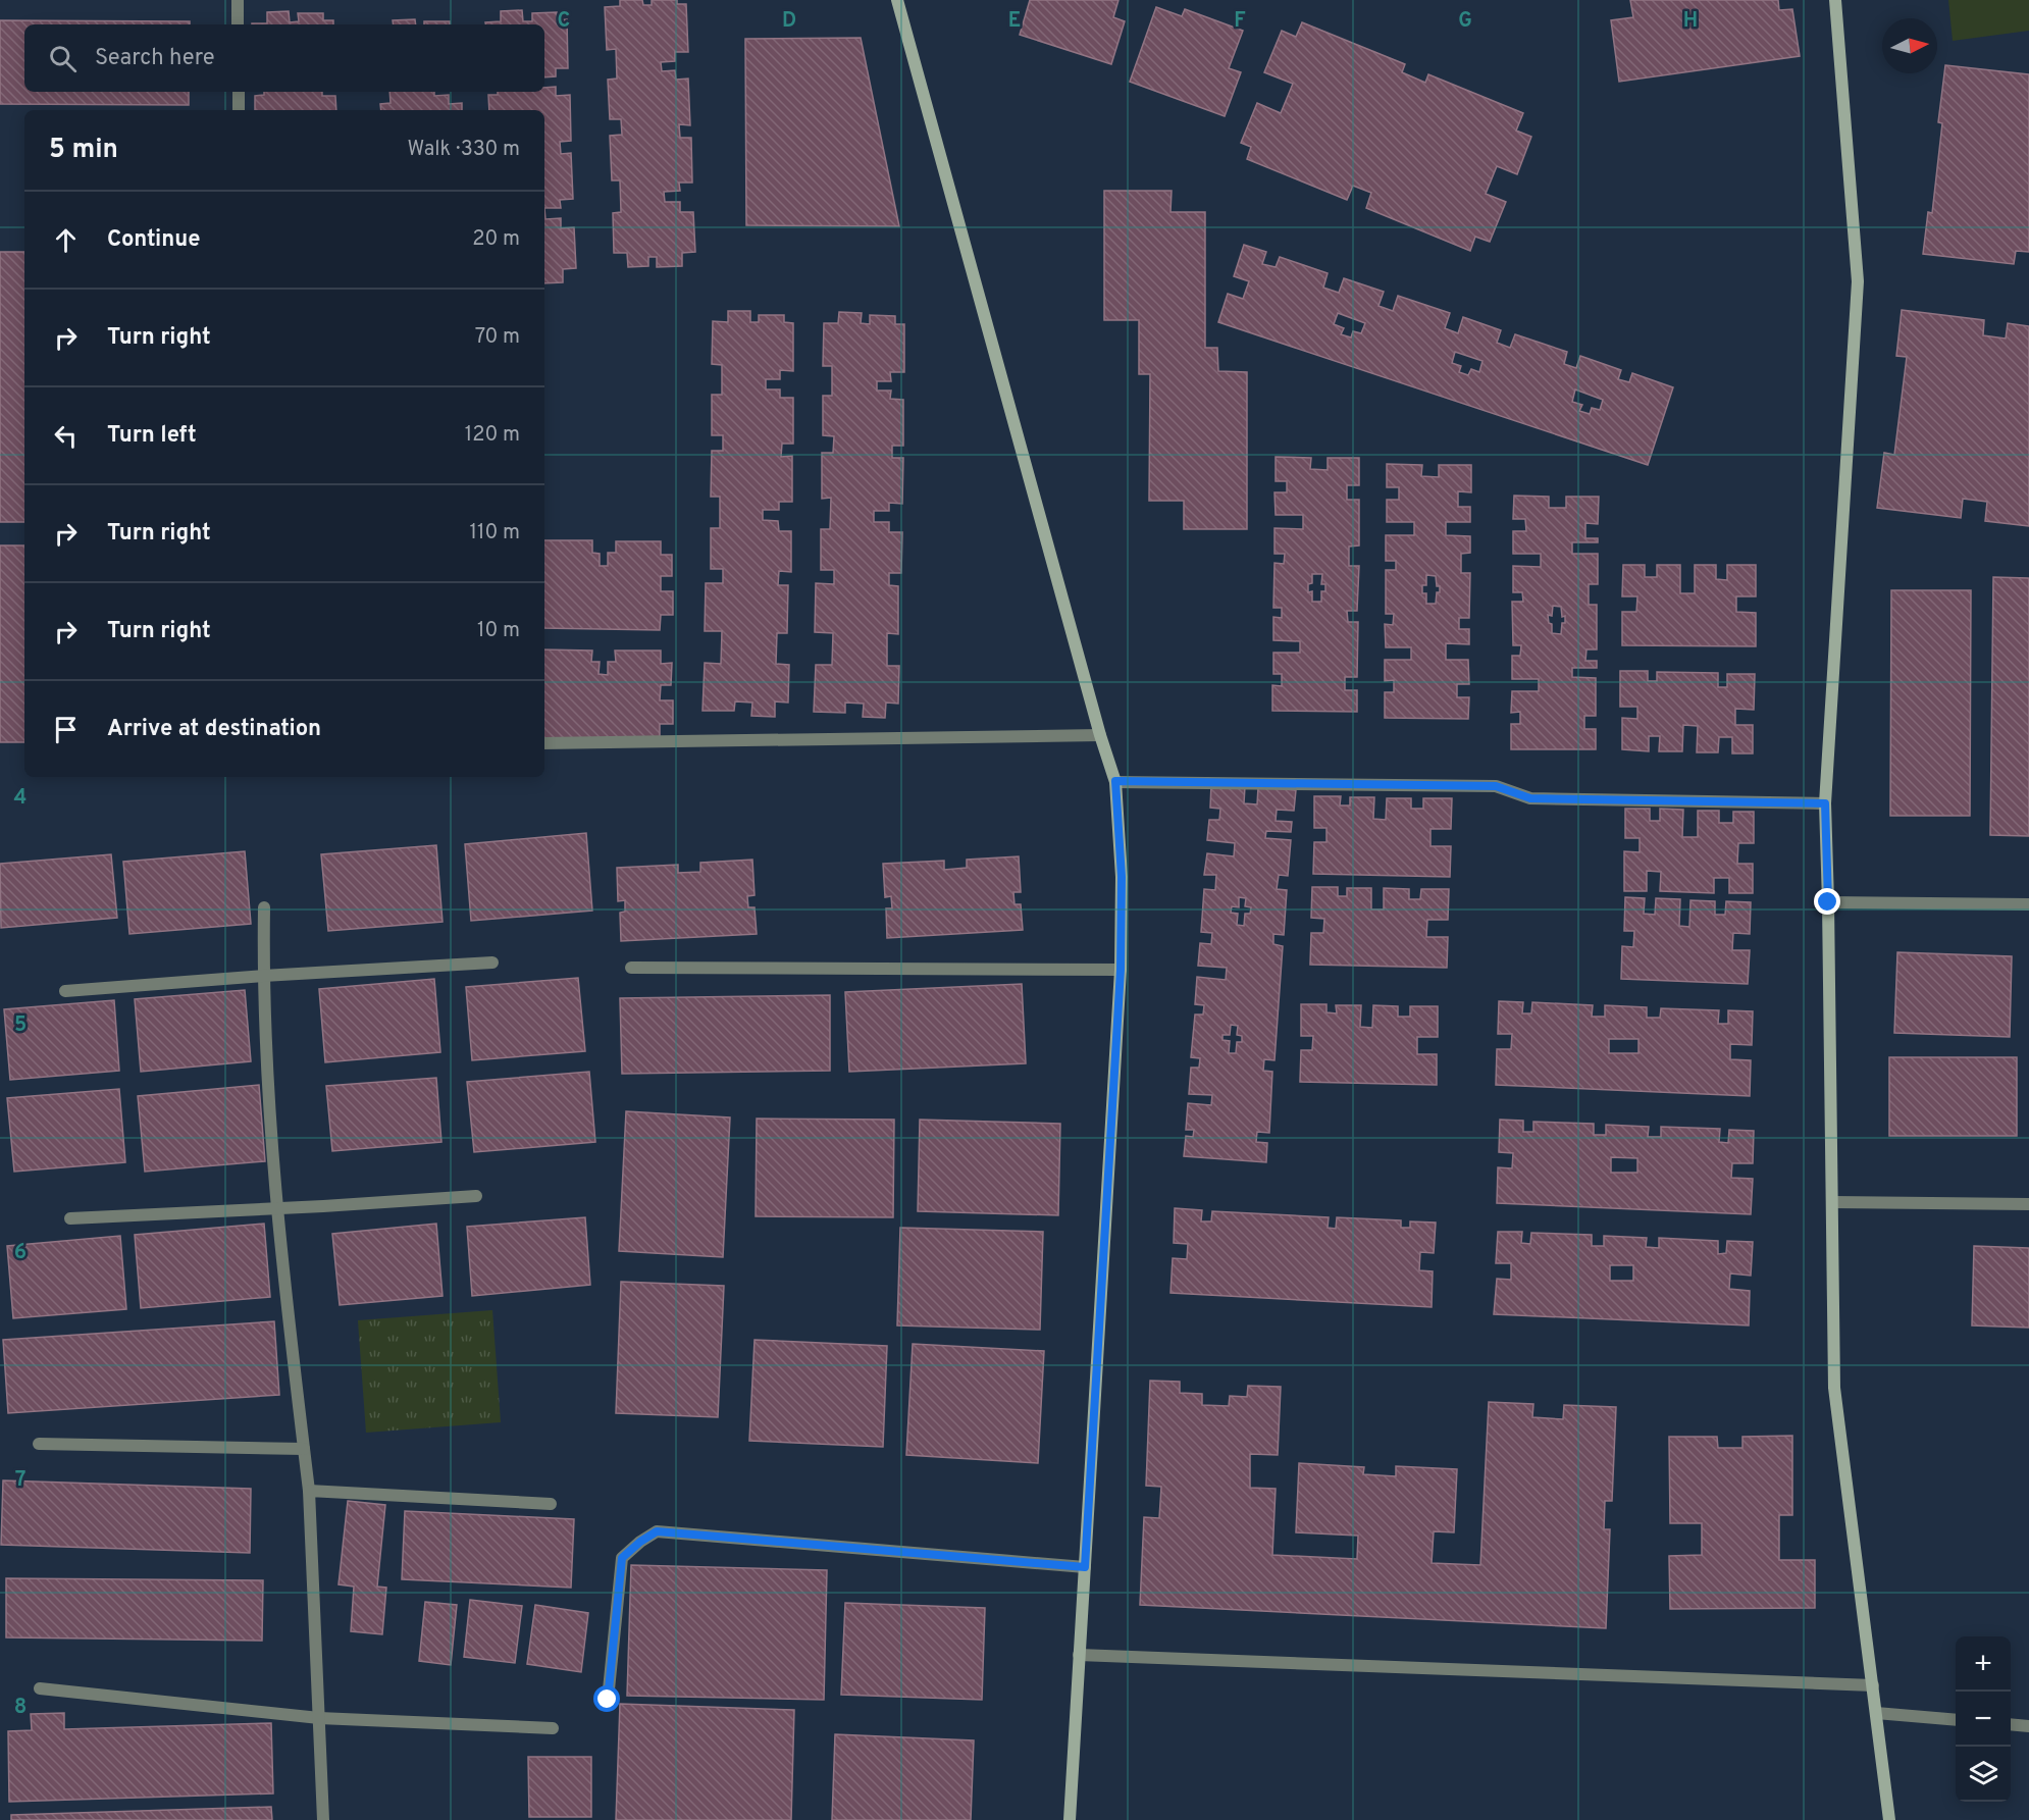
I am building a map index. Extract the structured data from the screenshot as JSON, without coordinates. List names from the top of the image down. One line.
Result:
{"north":"right","page":{"search":"Search here","heading":["5 min","Walk · 330 m"],"list":[["Continue","20 m"],["Turn right","70 m"],["Turn left","120 m"],["Turn right","110 m"],["Turn right","10 m"],"Arrive at destination"],"map_buttons":["+","−"]},"grid":{"columns":["C","D","E","F","G","H"],"rows":["4","5","6","7","8"]}}
